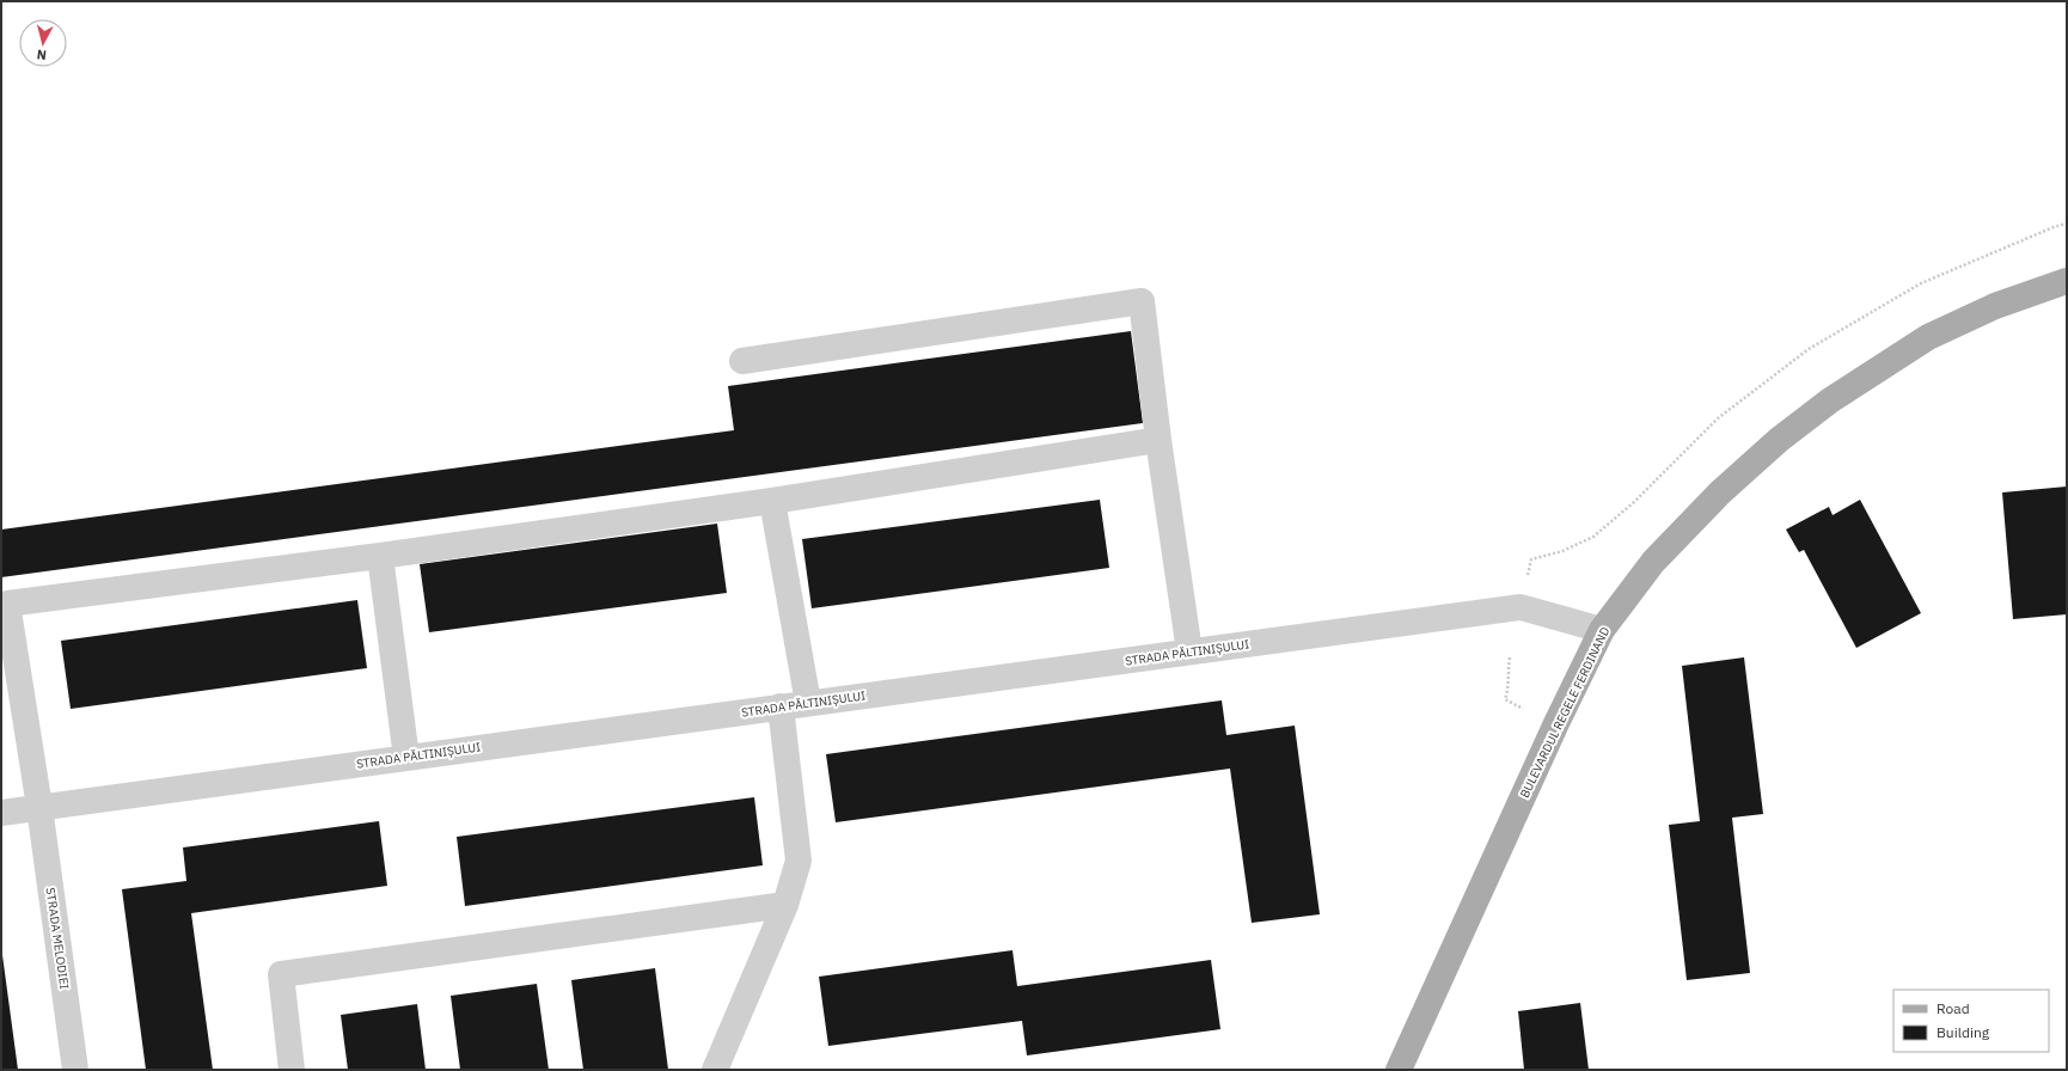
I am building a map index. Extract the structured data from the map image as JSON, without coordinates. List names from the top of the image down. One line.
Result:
{"streets":{"main road":["BULEVARDUL REGELE FERDINAND"],"street":["STRADA PĂLTINIȘULUI","STRADA MELODIEI"]},"crossings":[["STRADA PĂLTINIȘULUI","BULEVARDUL REGELE FERDINAND"],["STRADA PĂLTINIȘULUI","STRADA MELODIEI"]],"legend":["Road","Building"],"north":"bottom"}
